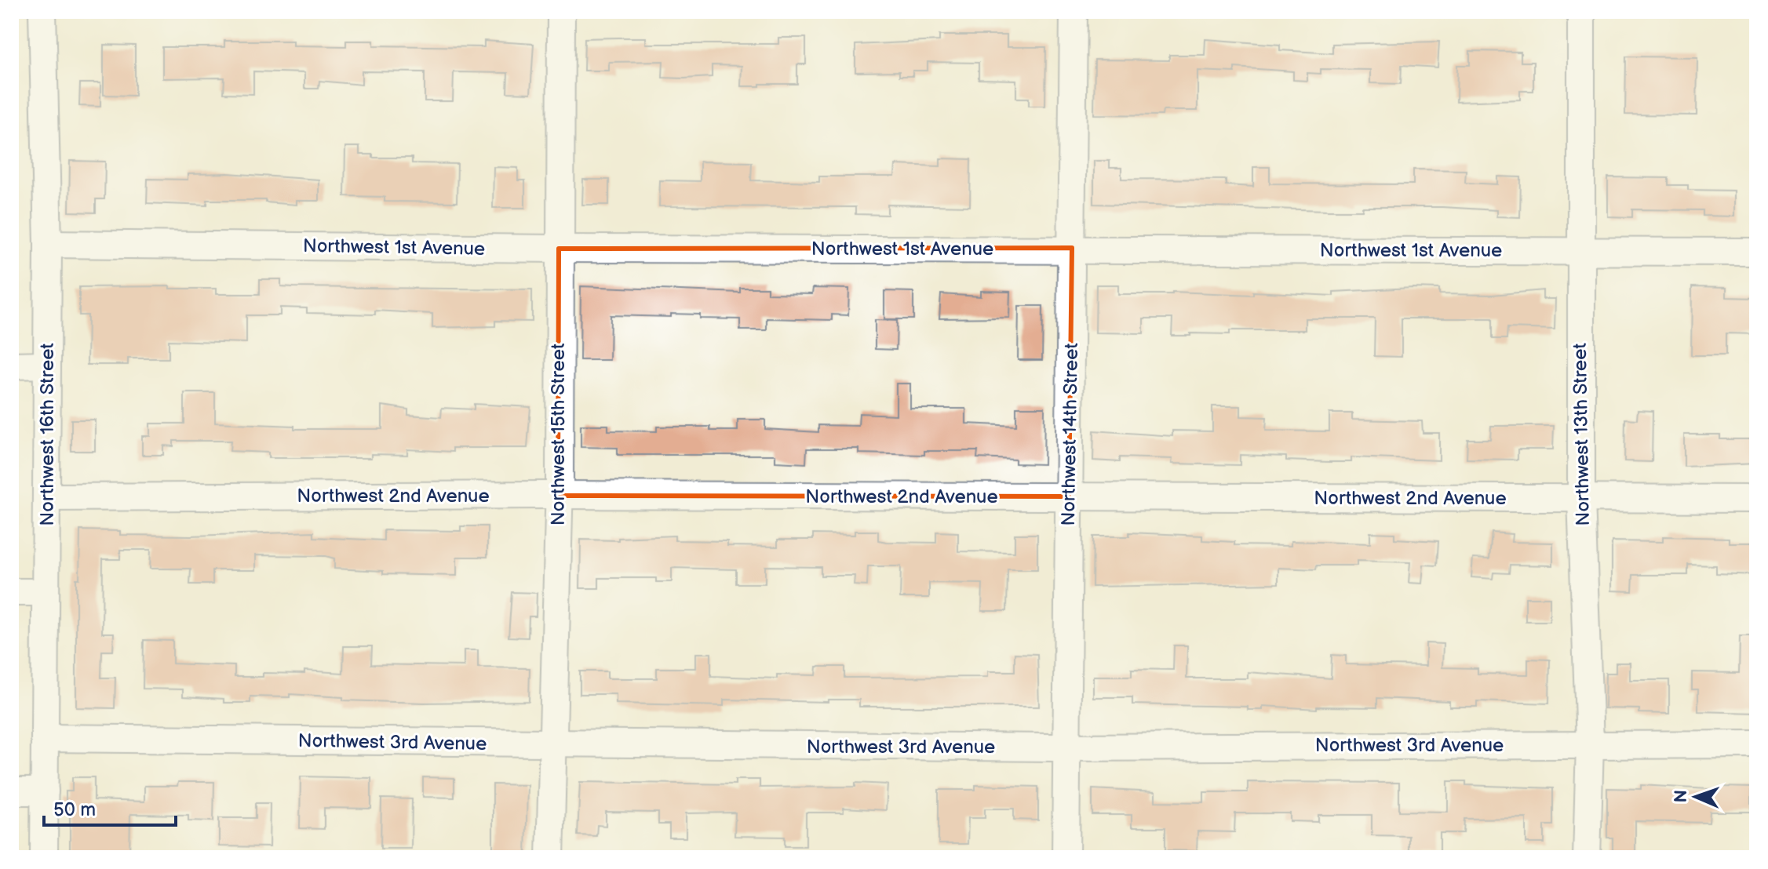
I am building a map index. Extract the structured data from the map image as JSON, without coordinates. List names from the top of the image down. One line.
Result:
{"streets":{"street":["Northwest 1st Avenue","Northwest 16th Street","Northwest 15th Street","Northwest 14th Street","Northwest 13th Street","Northwest 2nd Avenue","Northwest 3rd Avenue"]},"crossings":[["Northwest 1st Avenue","Northwest 16th Street"],["Northwest 1st Avenue","Northwest 15th Street"],["Northwest 1st Avenue","Northwest 14th Street"],["Northwest 1st Avenue","Northwest 13th Street"],["Northwest 16th Street","Northwest 2nd Avenue"],["Northwest 16th Street","Northwest 3rd Avenue"],["Northwest 15th Street","Northwest 2nd Avenue"],["Northwest 15th Street","Northwest 3rd Avenue"],["Northwest 14th Street","Northwest 2nd Avenue"],["Northwest 14th Street","Northwest 3rd Avenue"],["Northwest 13th Street","Northwest 2nd Avenue"],["Northwest 13th Street","Northwest 3rd Avenue"]],"scale_bar":"50 m","north":"left"}
